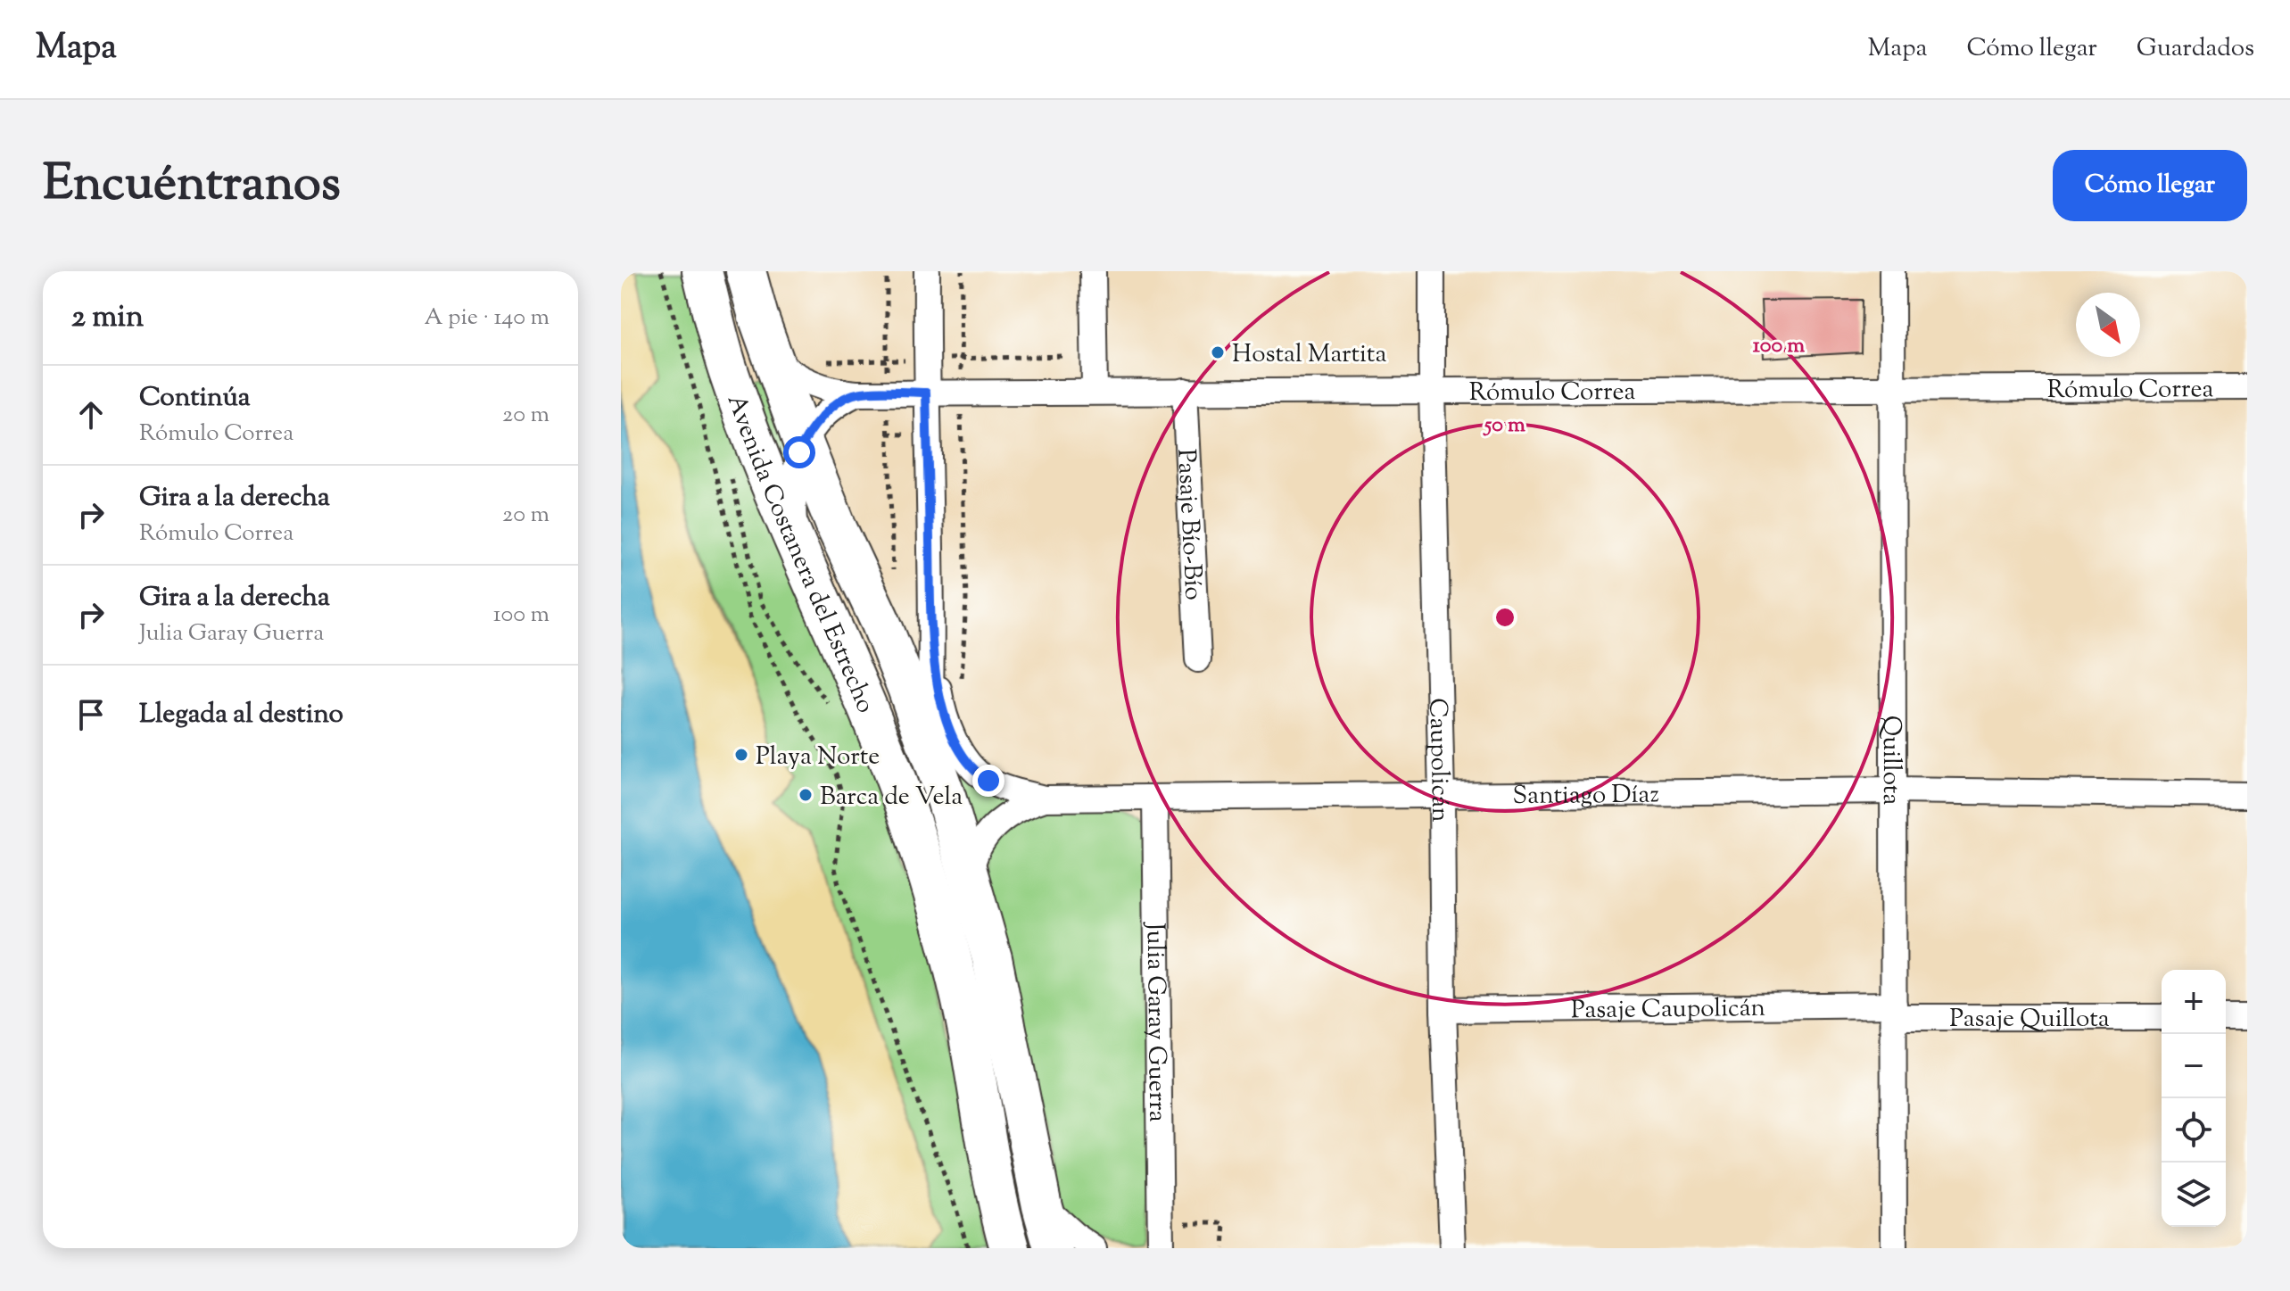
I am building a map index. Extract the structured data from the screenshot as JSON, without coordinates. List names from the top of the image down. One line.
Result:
{"streets":{"main road":["Avenida Costanera del Estrecho"],"street":["Rómulo Correa","Pasaje Bío-Bío","Quillota","Caupolicán","Santiago Díaz","Pasaje Caupolicán","Pasaje Quillota","Julia Garay Guerra"]},"crossings":[["Rómulo Correa","Pasaje Bío-Bío"],["Rómulo Correa","Avenida Costanera del Estrecho"],["Rómulo Correa","Quillota"],["Rómulo Correa","Caupolicán"],["Avenida Costanera del Estrecho","Santiago Díaz"],["Quillota","Santiago Díaz"],["Quillota","Pasaje Caupolicán"],["Quillota","Pasaje Quillota"],["Caupolicán","Santiago Díaz"],["Caupolicán","Pasaje Caupolicán"],["Santiago Díaz","Julia Garay Guerra"],["Pasaje Caupolicán","Pasaje Quillota"]],"places":["Hostal Martita","Playa Norte","Barca de Vela"],"north":"bottom right","page":{"header":"Mapa","nav":["Mapa","Cómo llegar","Guardados"],"title":"Encuéntranos","buttons":"Cómo llegar","heading":["2 min","A pie · 140 m"],"list":[["Continúa","Rómulo Correa","20 m"],["Gira a la derecha","Rómulo Correa","20 m"],["Gira a la derecha","Julia Garay Guerra","100 m"],"Llegada al destino"],"map_buttons":["+","−"]},"rings":["100 m","50 m"]}
